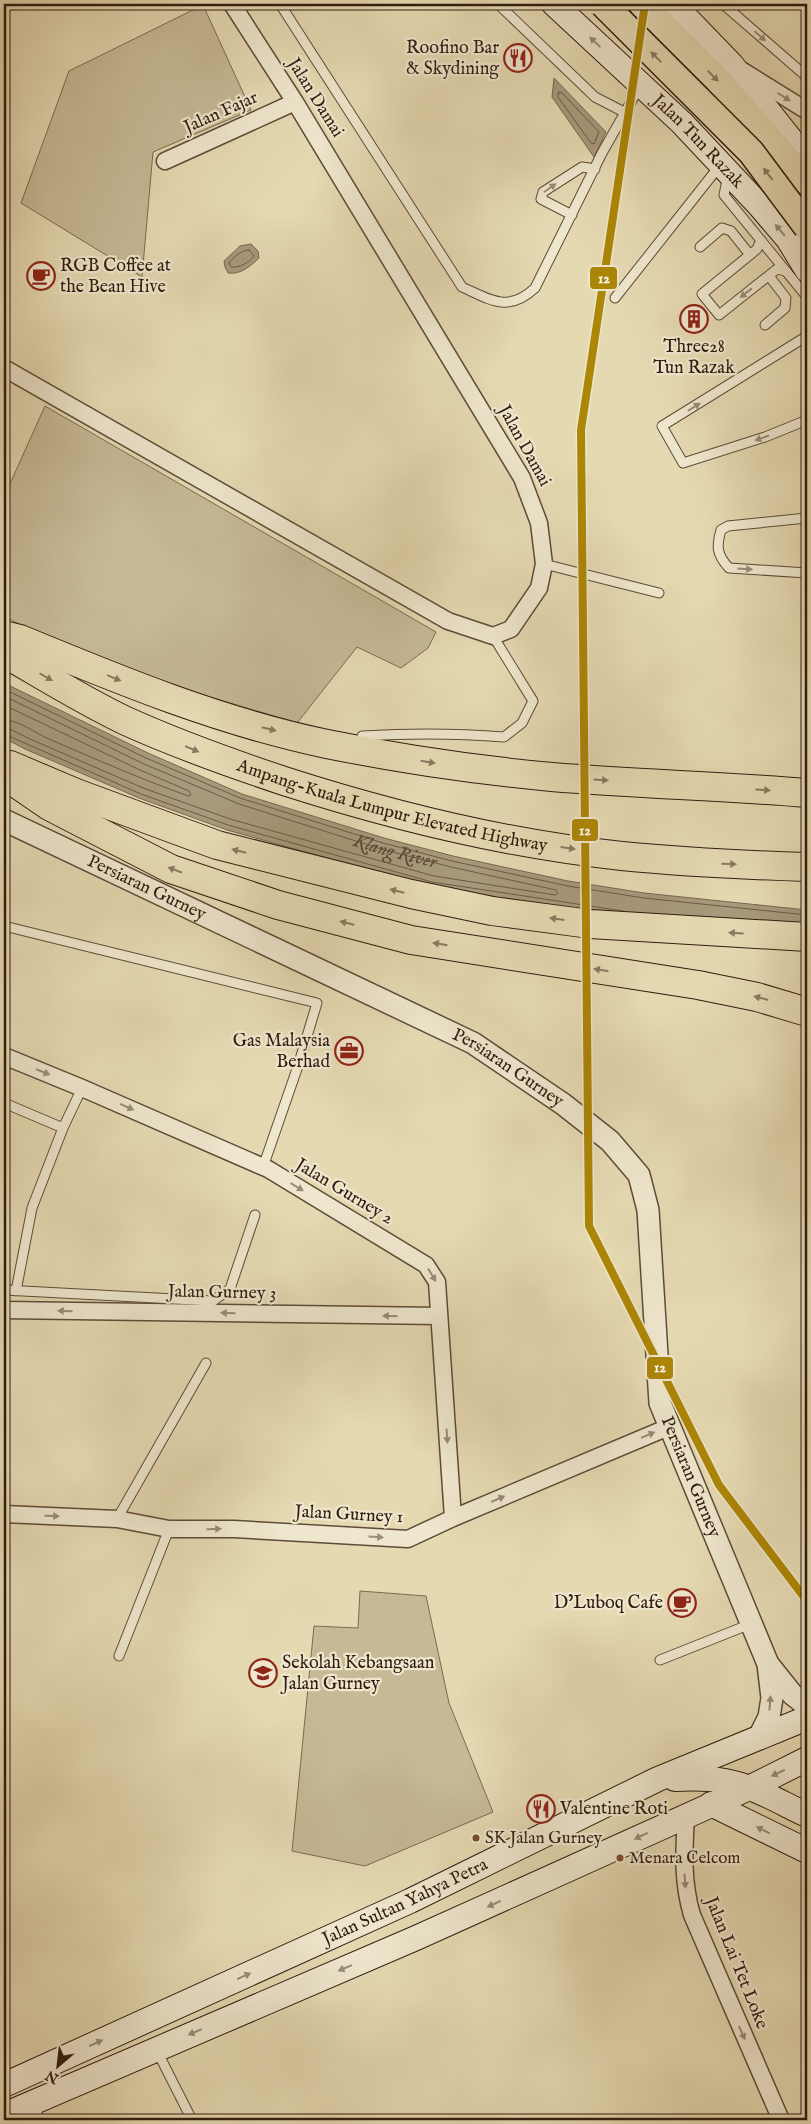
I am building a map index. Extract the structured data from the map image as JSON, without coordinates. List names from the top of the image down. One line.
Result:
{"streets":{"highway":["Ampang-Kuala Lumpur Elevated Highway"],"main road":["Jalan Tun Razak","Jalan Sultan Yahya Petra"],"street":["Jalan Damai","Jalan Fajar","Persiaran Gurney","Jalan Gurney 2","Jalan Gurney 3","Jalan Gurney 1","Jalan Lai Tet Loke"]},"crossings":[["Jalan Damai","Jalan Fajar"],["Persiaran Gurney","Jalan Gurney 1"],["Persiaran Gurney","Jalan Sultan Yahya Petra"],["Jalan Gurney 2","Jalan Gurney 3"],["Jalan Gurney 2","Jalan Gurney 1"],["Jalan Sultan Yahya Petra","Jalan Lai Tet Loke"]],"one_way":["Jalan Gurney 2","Jalan Gurney 3","Jalan Gurney 1","Jalan Lai Tet Loke"],"water":["Klang River"],"places":{"restaurant":["Roofino Bar & Skydining","Valentine Roti"],"cafe":["RGB Coffee at the Bean Hive","D’Luboq Cafe"],"building":["Three28 Tun Razak"],"office":["Gas Malaysia Berhad"],"school or university":["Sekolah Kebangsaan Jalan Gurney"],"other":["SK Jalan Gurney","Menara Celcom"]},"lines":["transit line 12"],"north":"bottom left"}
